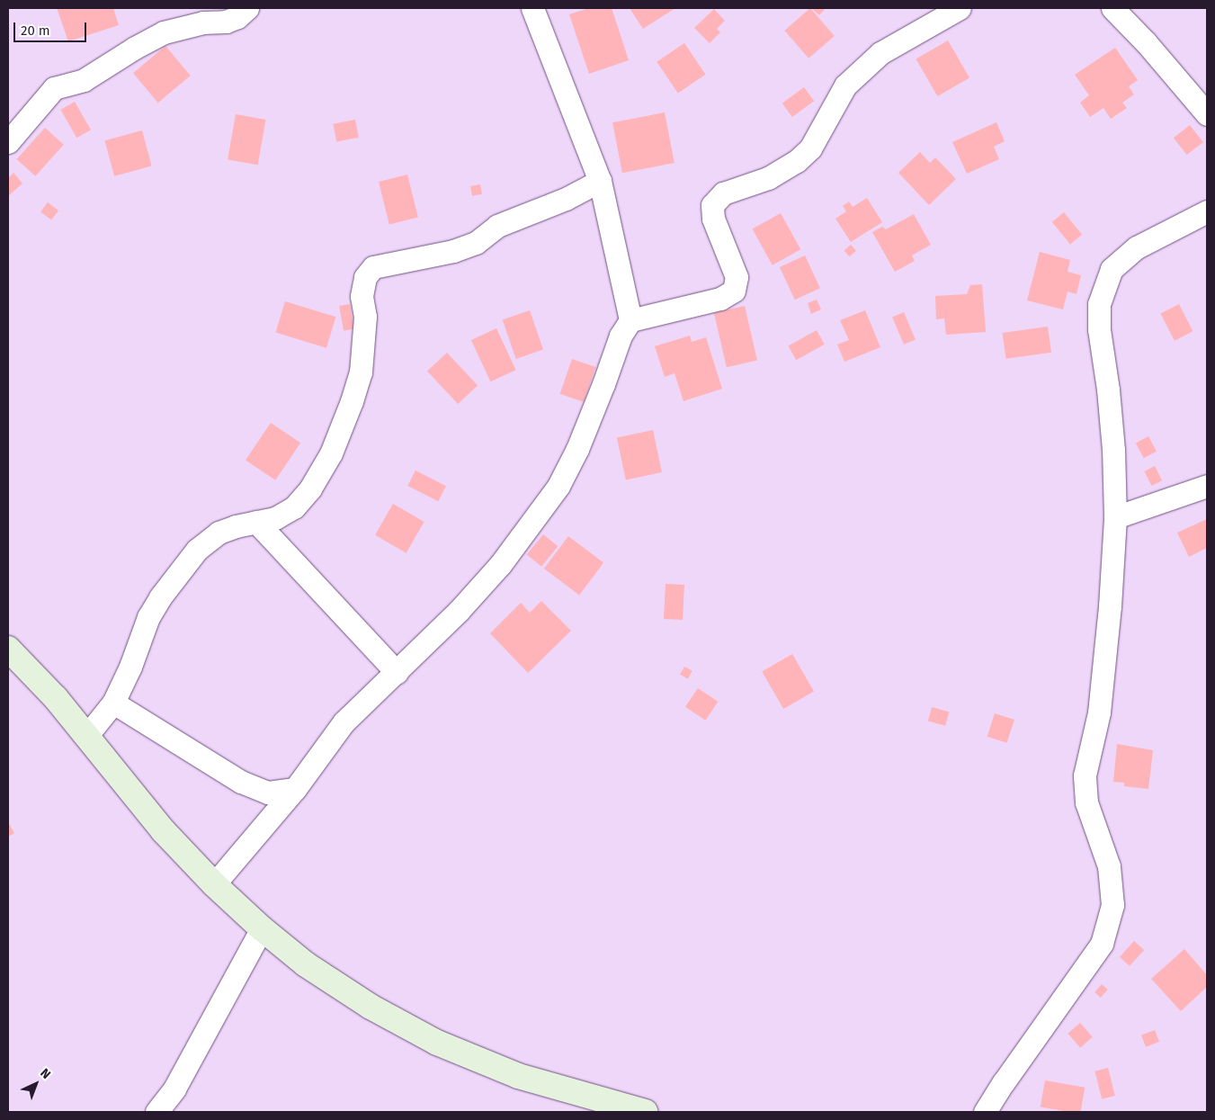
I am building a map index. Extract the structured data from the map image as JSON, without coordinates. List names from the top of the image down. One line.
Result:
{"scale_bar":"20 m","north":"top right"}
